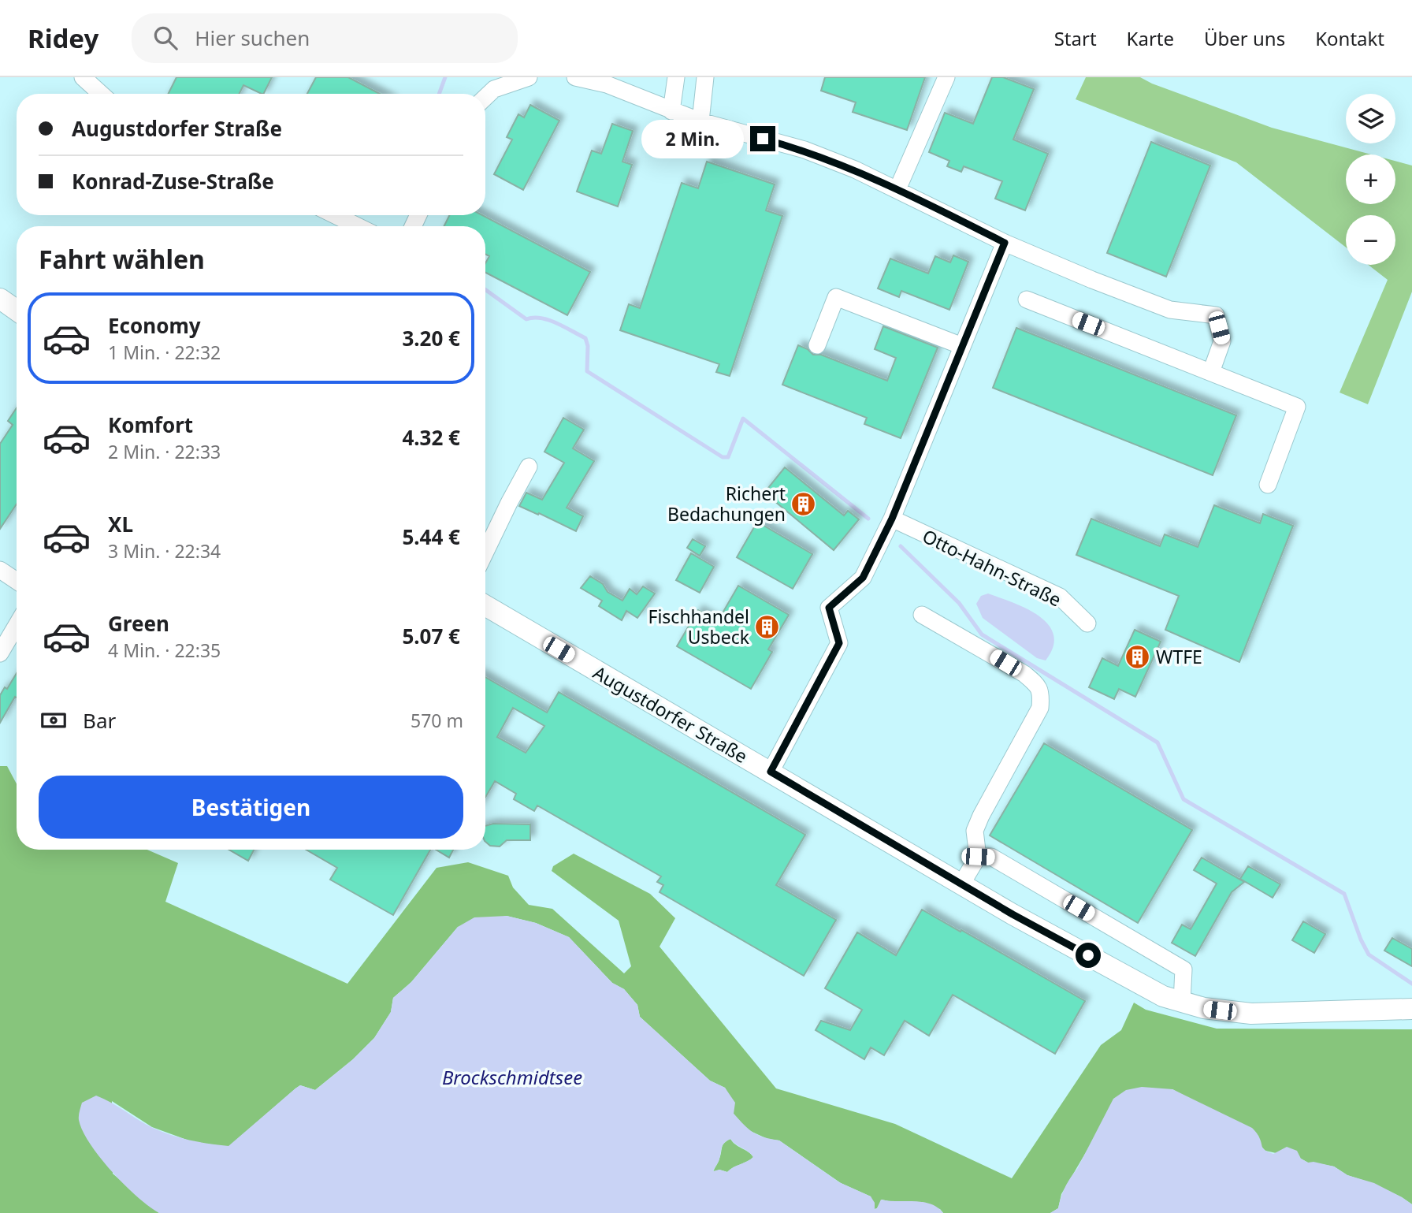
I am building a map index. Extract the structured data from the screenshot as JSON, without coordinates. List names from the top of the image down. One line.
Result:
{"streets":{"main road":["Augustdorfer Straße"],"street":["Otto-Hahn-Straße"]},"water":["Brockschmidtsee"],"places":{"building":["Richert Bedachungen","Fischhandel Usbeck","WTFE"]},"page":{"header":"Ridey","search":"Hier suchen","nav":["Start","Karte","Über uns","Kontakt"],"map_buttons":["+","−"],"banner":["Augustdorfer Straße","Konrad-Zuse-Straße"],"bubble":"2 Min.","heading":"Fahrt wählen","list":[{"name":"Economy","note":"1 Min. · 22:32","value":"3.20 €"},{"name":"Komfort","note":"2 Min. · 22:33","value":"4.32 €"},{"name":"XL","note":"3 Min. · 22:34","value":"5.44 €"},{"name":"Green","note":"4 Min. · 22:35","value":"5.07 €"}],"pay":["Bar","570 m"],"buttons":"Bestätigen"}}
